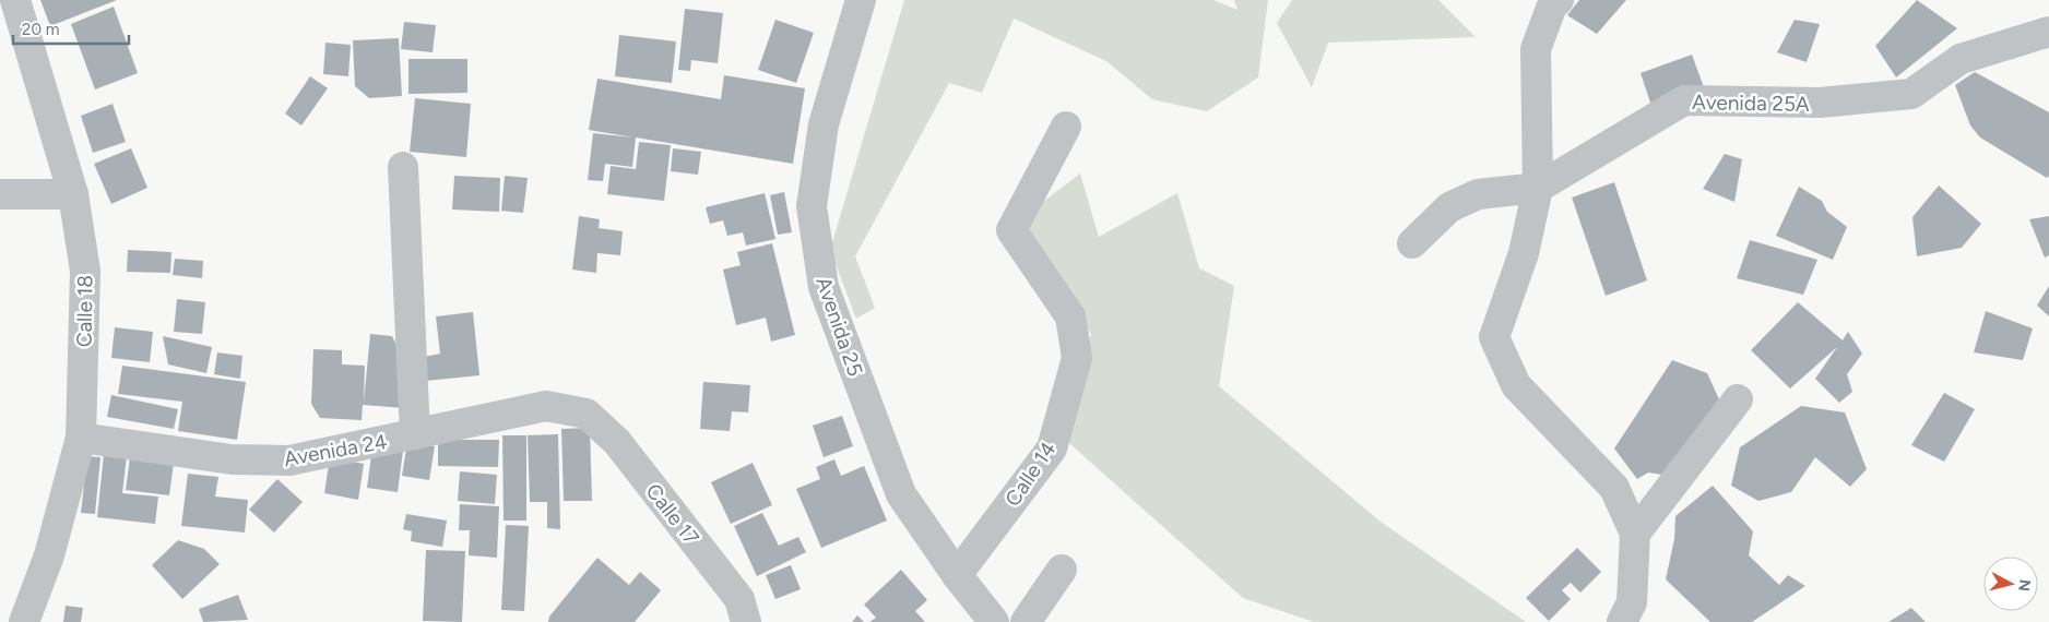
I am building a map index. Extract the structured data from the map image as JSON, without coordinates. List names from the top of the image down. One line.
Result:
{"streets":{"street":["Avenida 25A","Calle 18","Avenida 25","Avenida 24","Calle 14","Calle 17"]},"crossings":[["Calle 18","Avenida 24"],["Avenida 25","Calle 14"],["Avenida 24","Calle 17"]],"scale_bar":"20 m","north":"right"}
